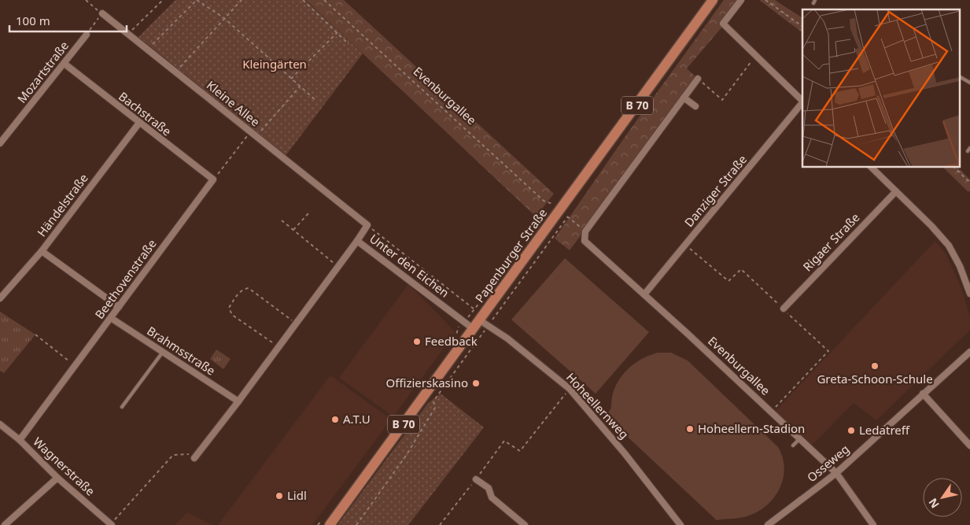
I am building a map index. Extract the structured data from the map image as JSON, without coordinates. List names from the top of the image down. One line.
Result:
{"streets":{"main road":["B 70","Papenburger Straße"],"street":["Mozartstraße","Evenburgallee","Kleine Allee","Bachstraße","Danziger Straße","Händelstraße","Rigaer Straße","Unter den Eichen","Beethovenstraße","Brahmsstraße","Hoheellernweg","Osseweg","Wagnerstraße"]},"crossings":[["Mozartstraße","Bachstraße"],["Evenburgallee","Danziger Straße"],["Evenburgallee","Osseweg"],["Bachstraße","Händelstraße"],["Bachstraße","Beethovenstraße"],["Papenburger Straße","Unter den Eichen"],["Papenburger Straße","Hoheellernweg"],["Unter den Eichen","Brahmsstraße"],["Beethovenstraße","Brahmsstraße"],["Beethovenstraße","Wagnerstraße"]],"parks":["Kleingärten"],"places":["Feedback","Greta-Schoon-Schule","Offizierskasino","A.T.U","Hoheellern-Stadion","Ledatreff","Lidl"],"scale_bar":"100 m","north":"bottom left"}
